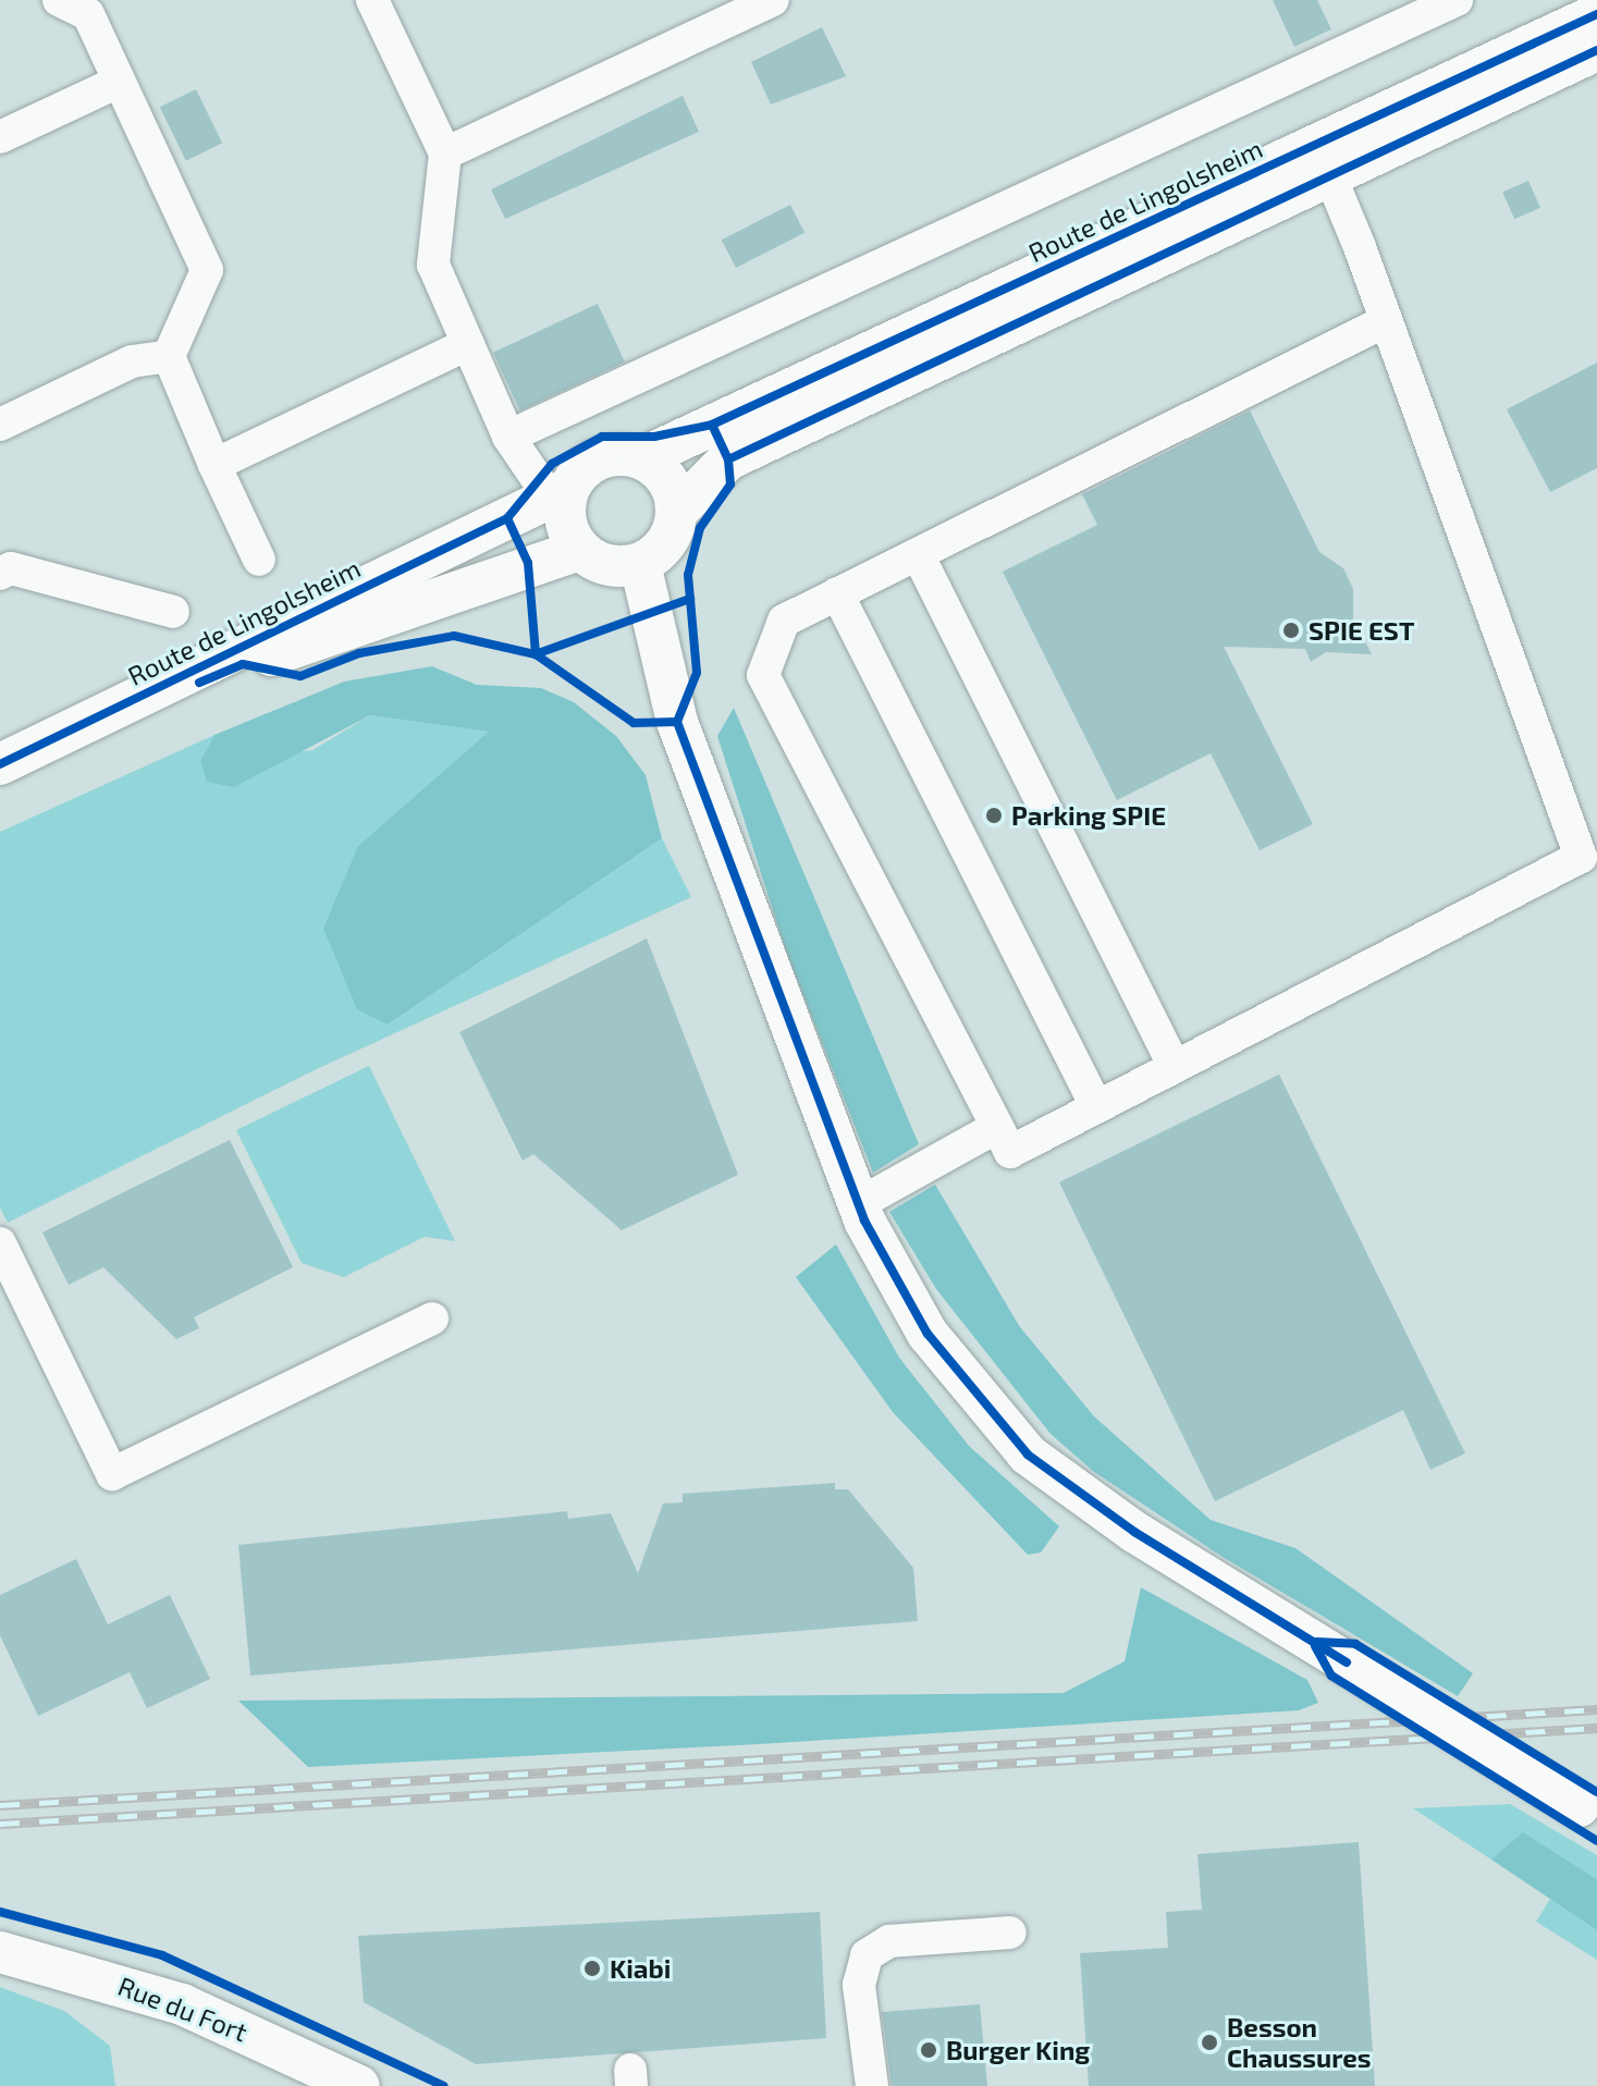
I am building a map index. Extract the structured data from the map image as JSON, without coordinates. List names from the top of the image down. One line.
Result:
{"streets":{"main road":["Route de Lingolsheim","Rue du Fort"]},"places":["SPIE EST","Parking SPIE","Kiabi","Besson Chaussures","Burger King"]}
